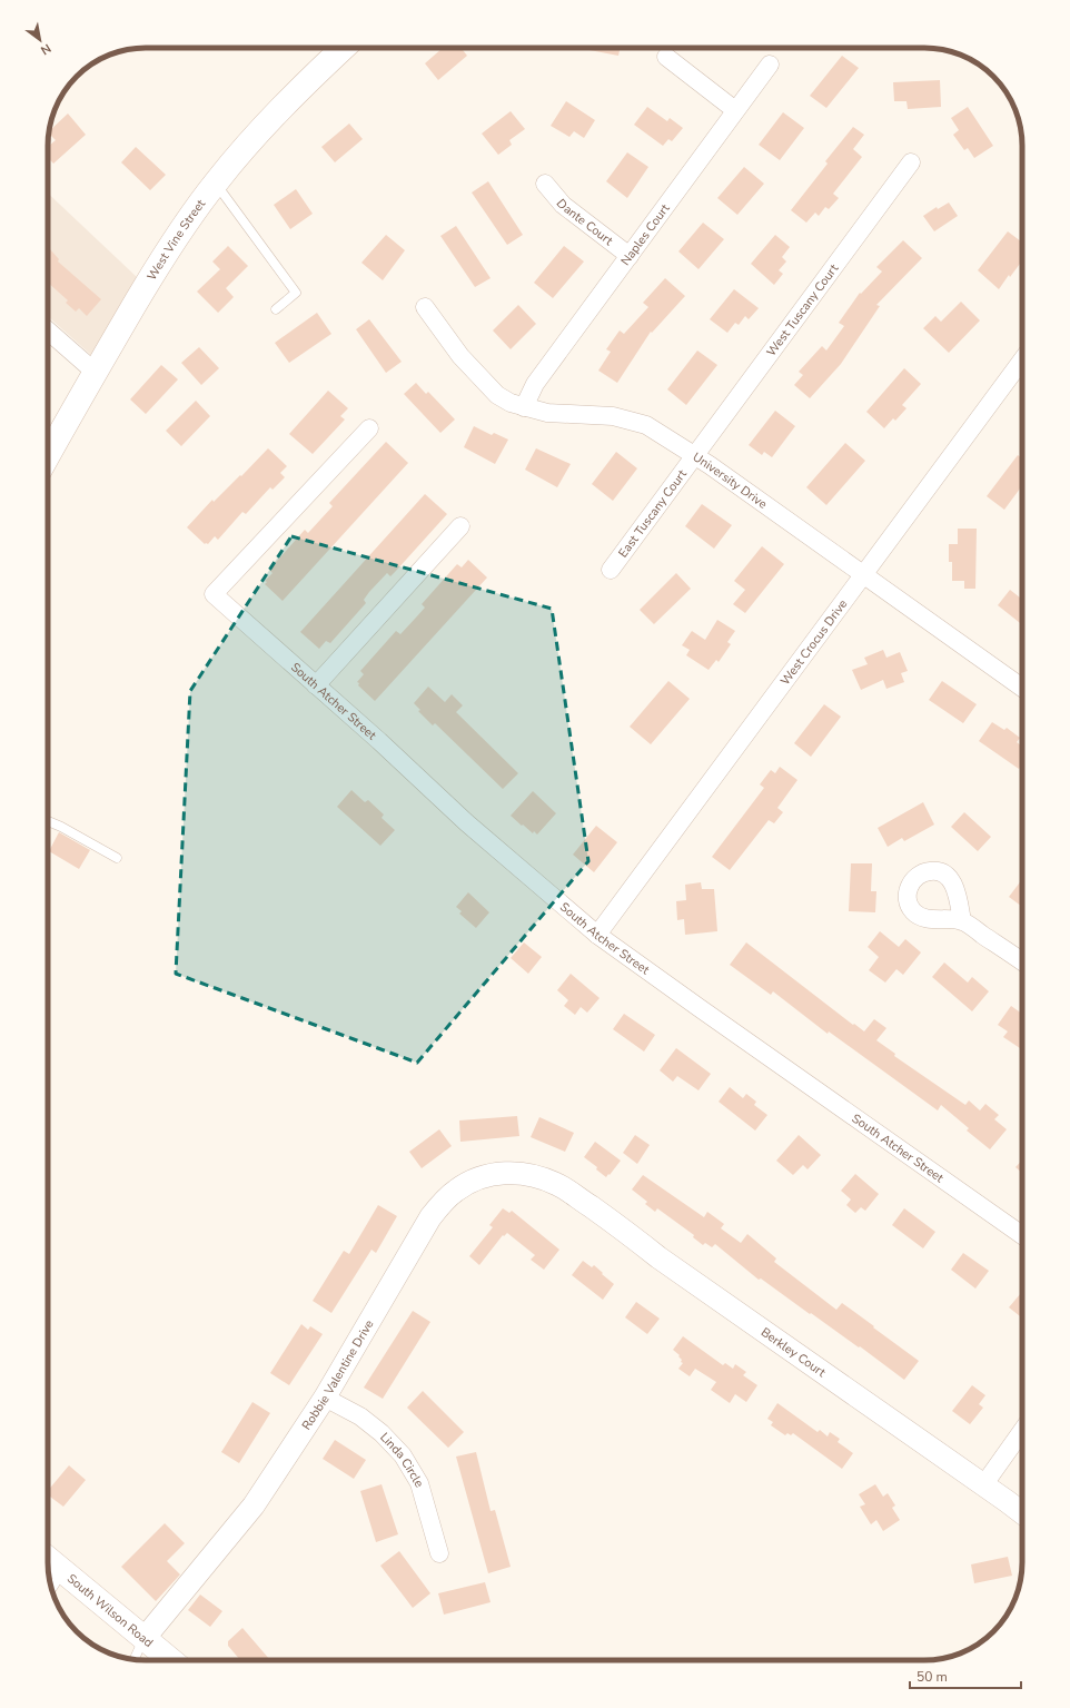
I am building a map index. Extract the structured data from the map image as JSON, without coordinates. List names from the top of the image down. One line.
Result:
{"streets":{"main road":["West Vine Street","South Wilson Road"],"street":["Dante Court","Naples Court","West Tuscany Court","University Drive","East Tuscany Court","West Crocus Drive","South Atcher Street","Berkley Court","Robbie Valentine Drive","Linda Circle"]},"crossings":[["Dante Court","Naples Court"],["Naples Court","University Drive"],["West Tuscany Court","University Drive"],["West Tuscany Court","East Tuscany Court"],["University Drive","East Tuscany Court"],["University Drive","West Crocus Drive"],["West Crocus Drive","South Atcher Street"],["Berkley Court","Robbie Valentine Drive"],["Robbie Valentine Drive","Linda Circle"],["Robbie Valentine Drive","South Wilson Road"]],"scale_bar":"50 m","north":"bottom right"}
